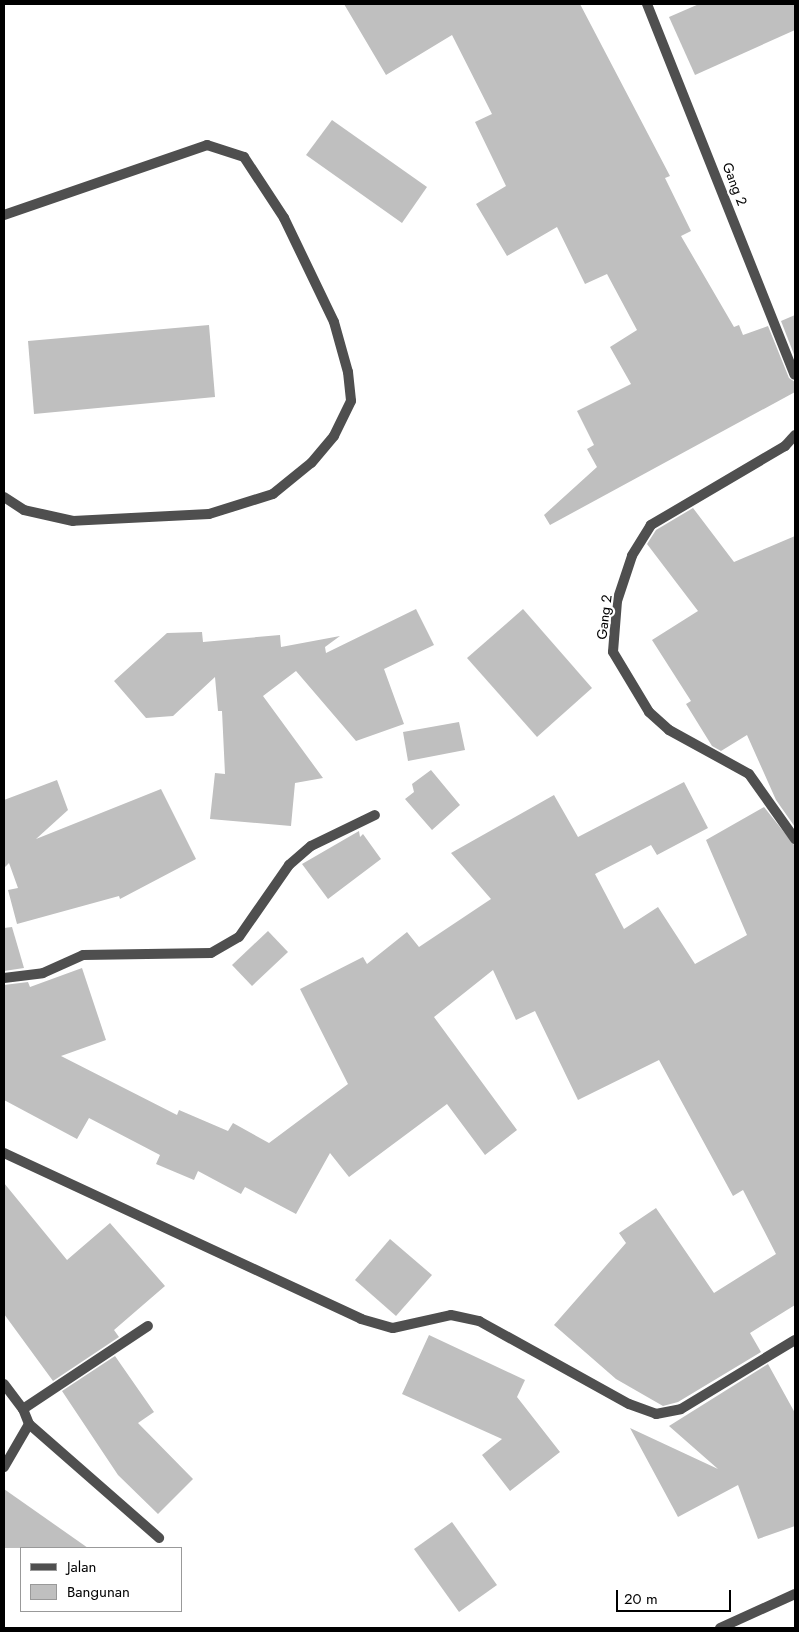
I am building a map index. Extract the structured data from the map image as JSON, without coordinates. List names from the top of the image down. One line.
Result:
{"streets":{"street":["Gang 2"]},"legend":["Jalan","Bangunan"],"scale_bar":"20 m"}
